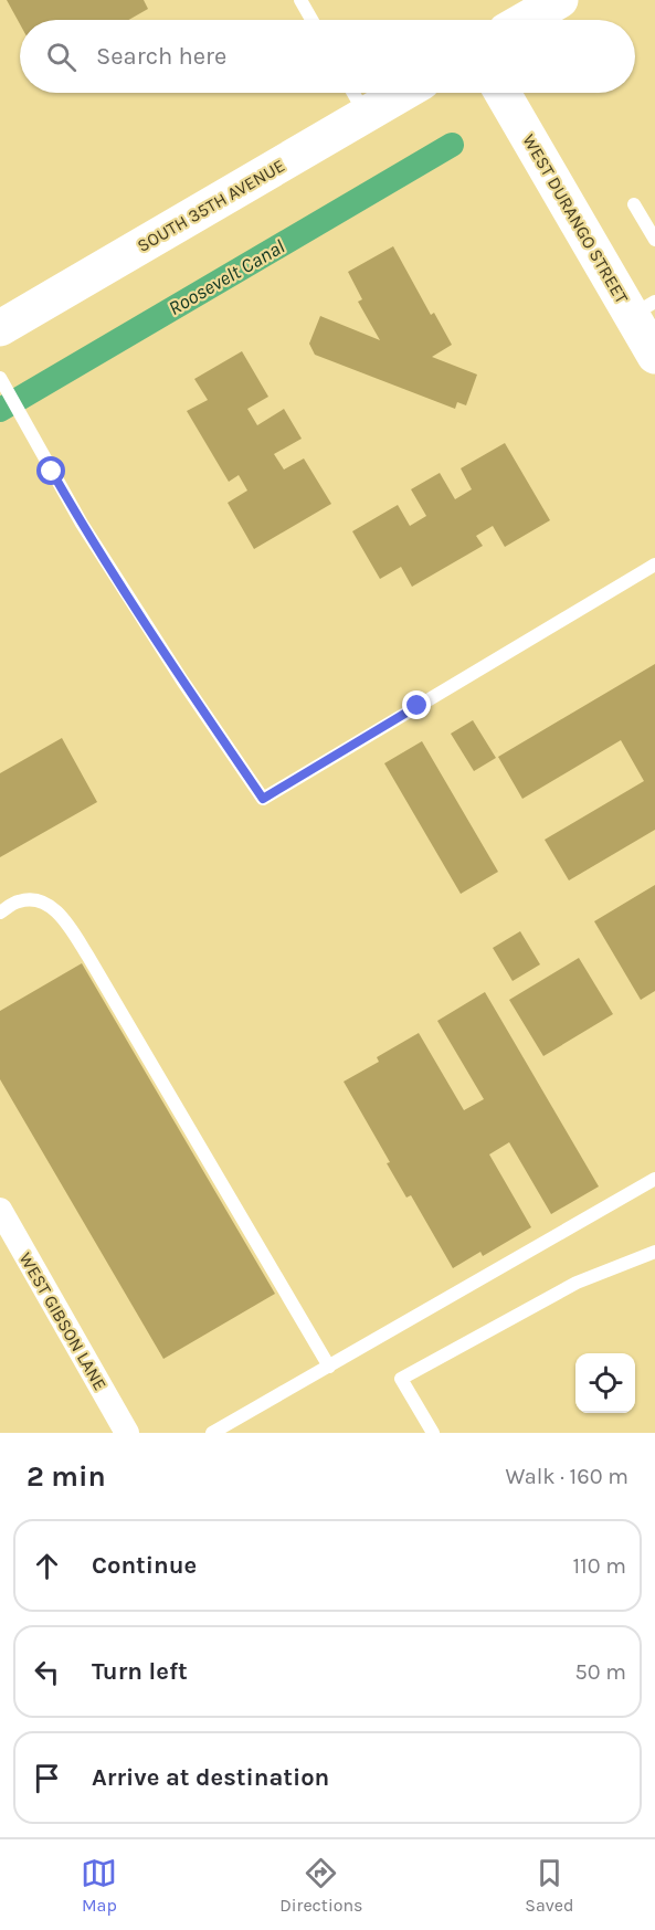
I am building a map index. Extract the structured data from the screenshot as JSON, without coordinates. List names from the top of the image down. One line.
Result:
{"streets":{"main road":["SOUTH 35TH AVENUE","WEST DURANGO STREET"],"street":["WEST GIBSON LANE"]},"water":["Roosevelt Canal"],"page":{"search":"Search here","heading":["2 min","Walk · 160 m"],"list":[["Continue","110 m"],["Turn left","50 m"],"Arrive at destination"],"nav":["Map","Directions","Saved"]}}
